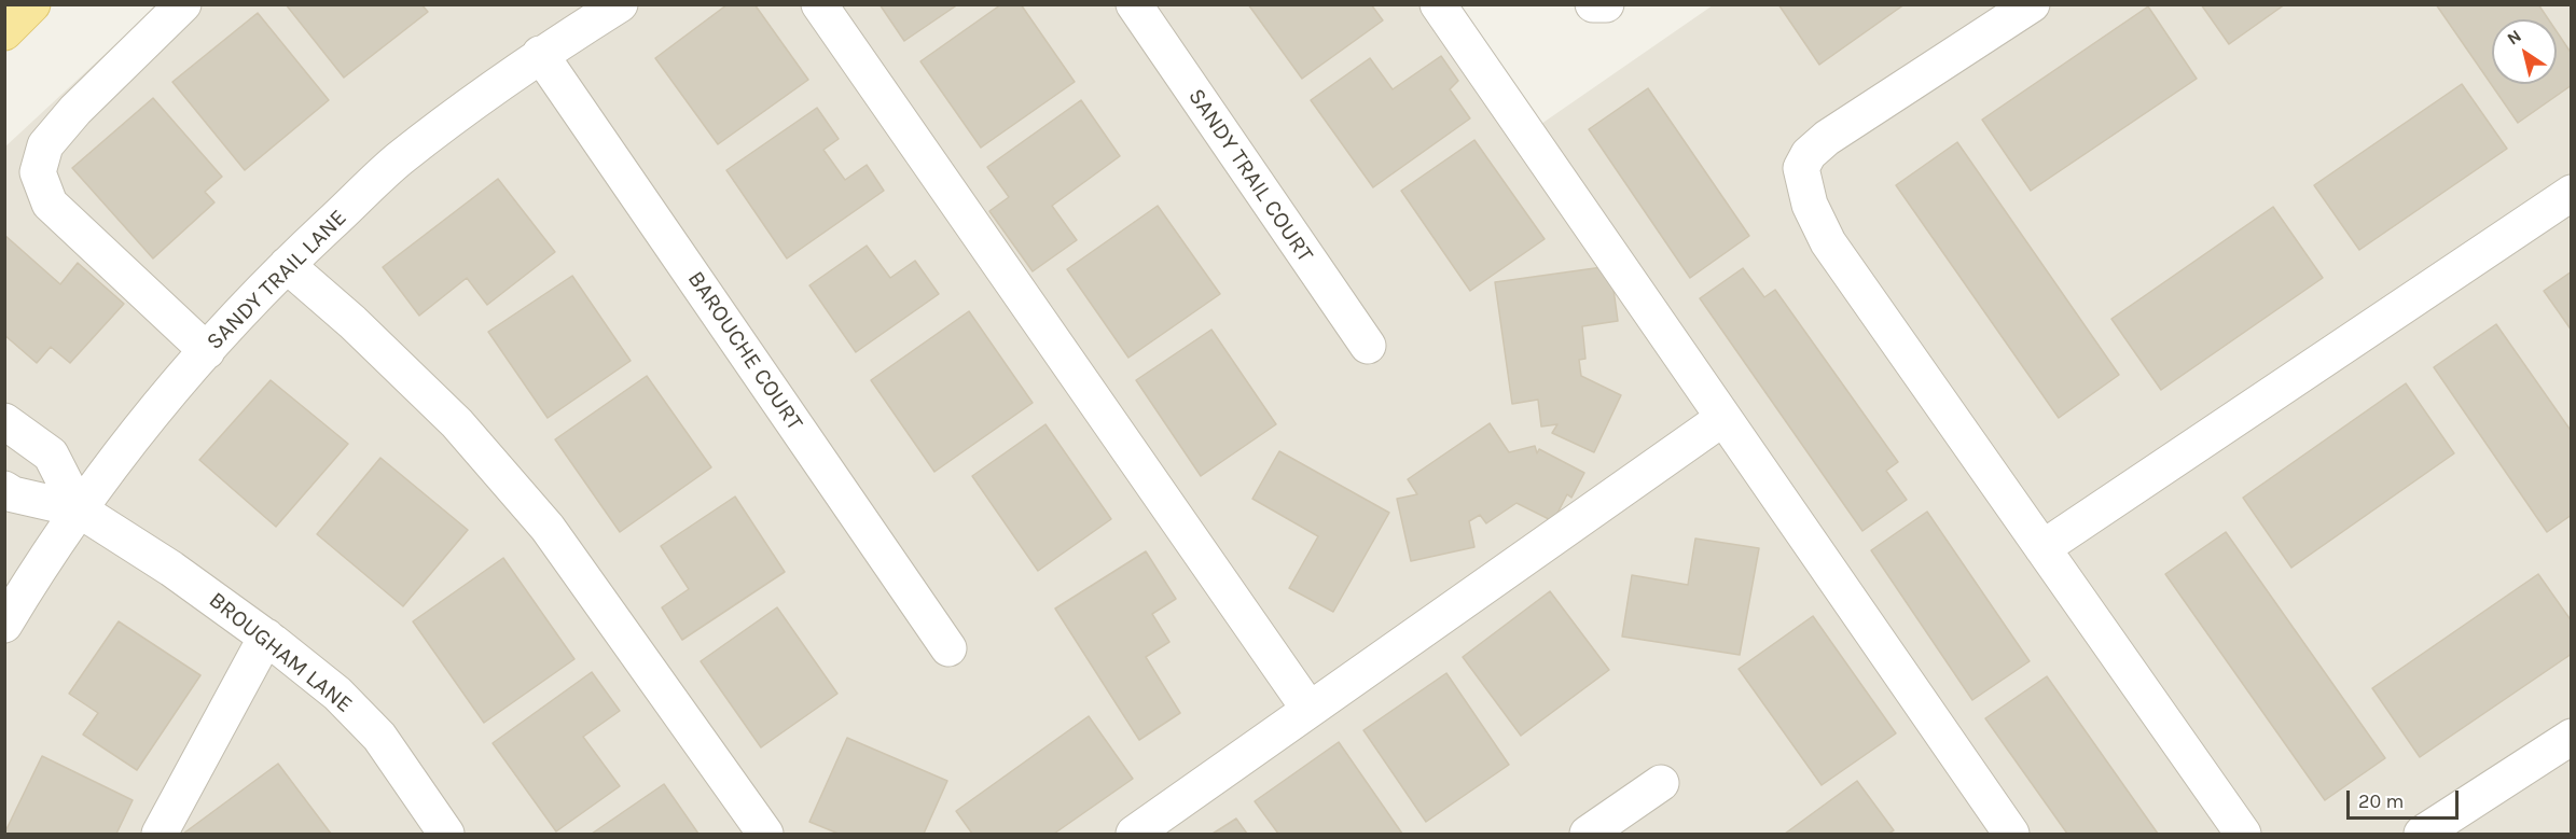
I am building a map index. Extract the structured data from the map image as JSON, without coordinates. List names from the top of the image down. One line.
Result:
{"streets":{"street":["SANDY TRAIL COURT","SANDY TRAIL LANE","BAROUCHE COURT","BROUGHAM LANE"]},"crossings":[["SANDY TRAIL LANE","BAROUCHE COURT"],["SANDY TRAIL LANE","BROUGHAM LANE"]],"scale_bar":"20 m","north":"top left"}
